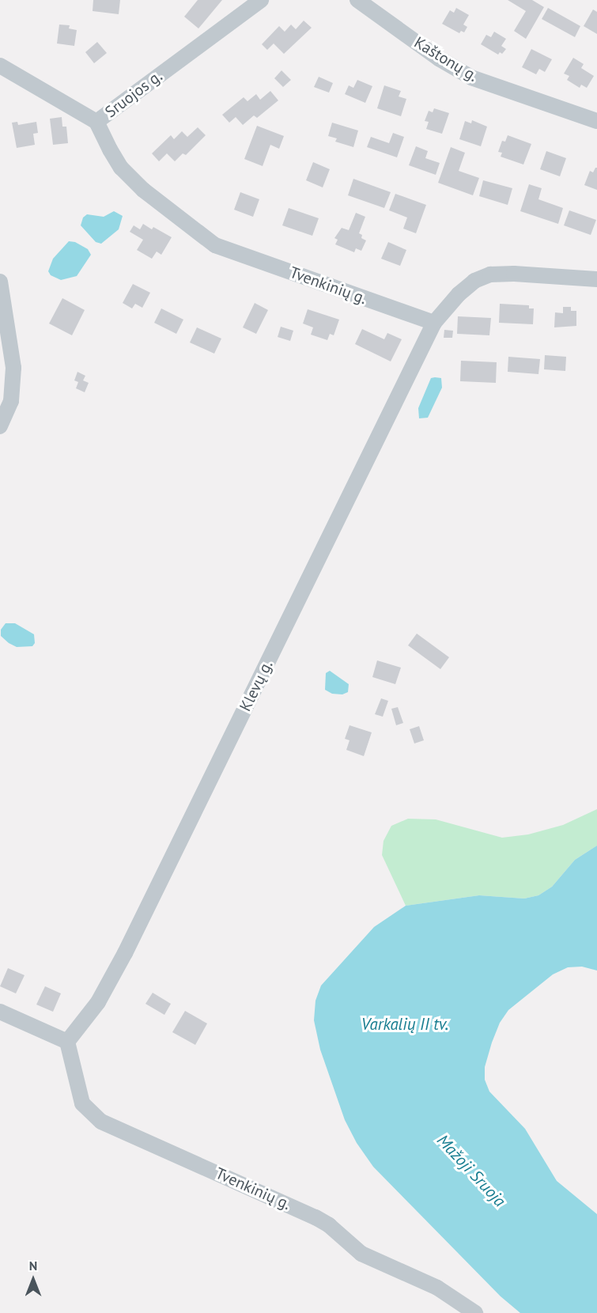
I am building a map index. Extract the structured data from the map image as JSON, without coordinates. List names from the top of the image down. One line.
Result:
{"streets":{"street":["Kaštonų g.","Sruojos g.","Tvenkinių g.","Klevų g."]},"crossings":[["Sruojos g.","Tvenkinių g."],["Tvenkinių g.","Klevų g."]],"water":["Varkalių II tv.","Mažoji Sruoja"],"north":"top"}
